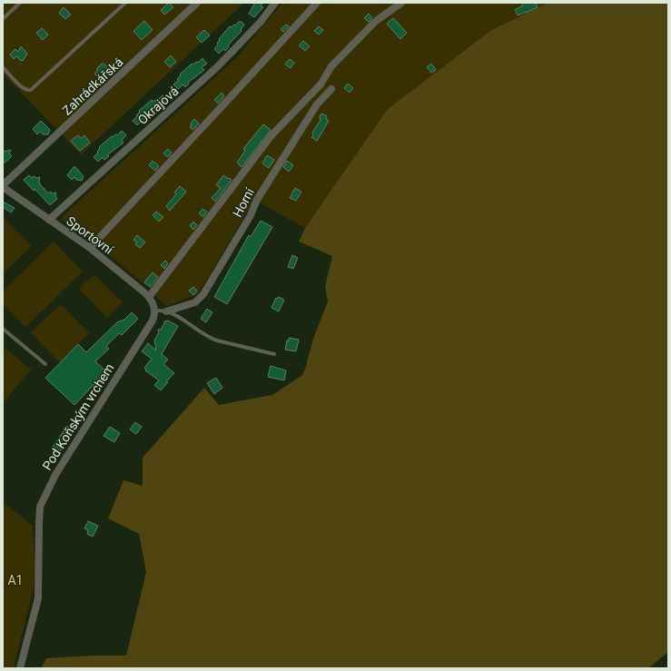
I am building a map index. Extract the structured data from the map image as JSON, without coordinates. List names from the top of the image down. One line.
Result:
{"streets":{"street":["Zahrádkářská","Okrajová","Horní","Sportovní","Pod Koňským vrchem"]},"crossings":[["Zahrádkářská","Sportovní"],["Okrajová","Sportovní"],["Sportovní","Pod Koňským vrchem"]],"parks":["A1"]}
